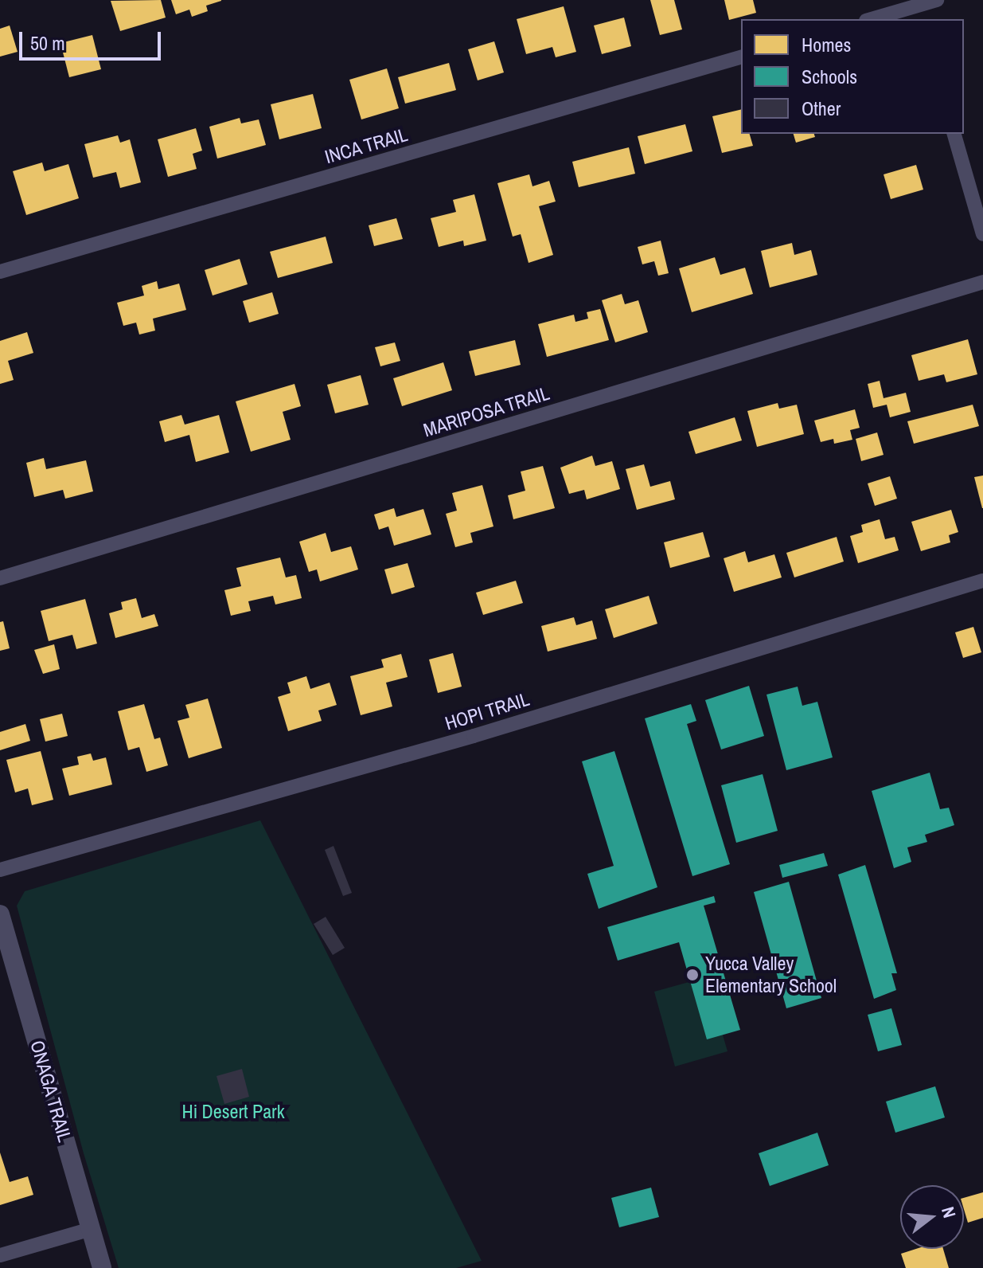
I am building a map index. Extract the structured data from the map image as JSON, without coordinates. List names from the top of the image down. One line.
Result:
{"streets":{"street":["INCA TRAIL","MARIPOSA TRAIL","HOPI TRAIL","ONAGA TRAIL"]},"parks":["Hi Desert Park"],"places":["Yucca Valley Elementary School"],"legend":["Homes","Schools","Other"],"scale_bar":"50 m","north":"right"}
